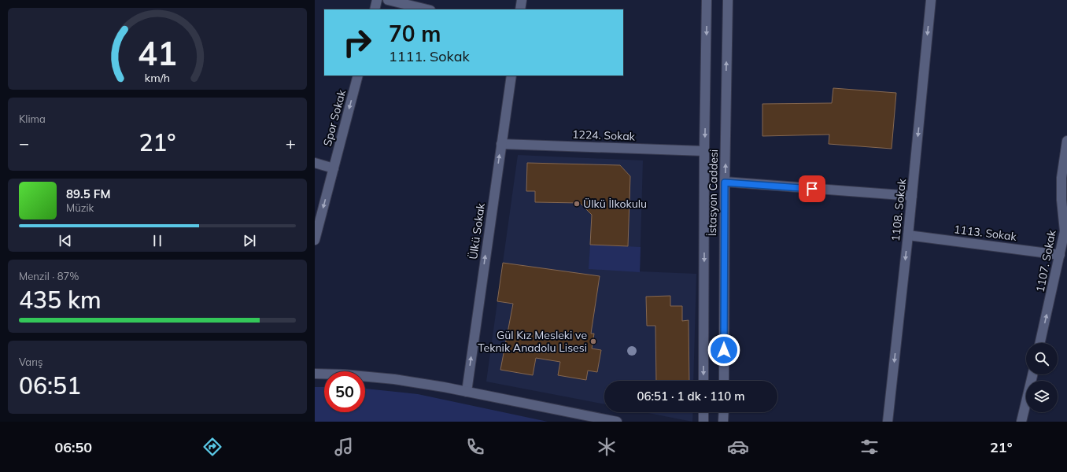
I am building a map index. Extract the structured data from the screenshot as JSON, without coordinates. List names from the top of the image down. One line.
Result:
{"streets":{"street":["Spor Sokak","1224. Sokak","İstasyon Caddesi","1108. Sokak","Ülkü Sokak","1113. Sokak","1107. Sokak"]},"crossings":[["1224. Sokak","İstasyon Caddesi"],["1224. Sokak","Ülkü Sokak"],["1108. Sokak","1113. Sokak"],["1113. Sokak","1107. Sokak"]],"one_way":["Spor Sokak","1108. Sokak","Ülkü Sokak","1107. Sokak"],"places":["Ülkü İlkokulu","Gül Kız Mesleki ve Teknik Anadolu Lisesi"],"page":{"turn":["70 m","1111. Sokak"],"tile":["Klima",["Menzil · 87%","435 km"],["Varış","06:51"]],"heat":["−","21°","+"],"song":["89.5 FM","Müzik"],"limit":"50","trip":"06:51 · 1 dk · 110 m","tabs":["06:50","21°"],"gauge":["41","km/h"]}}
